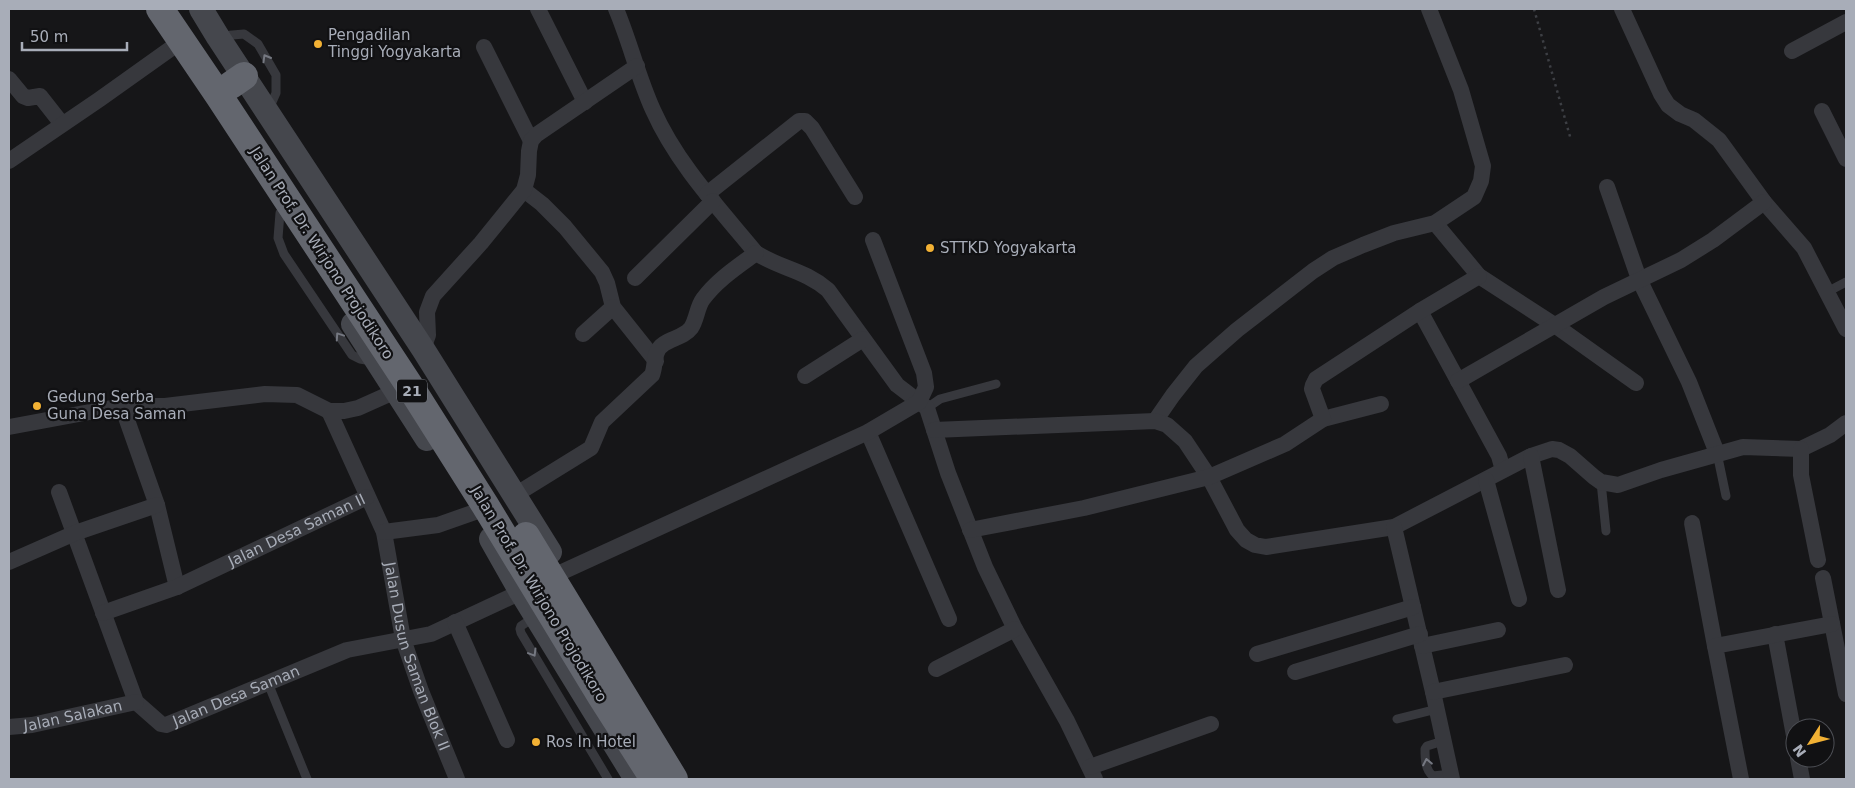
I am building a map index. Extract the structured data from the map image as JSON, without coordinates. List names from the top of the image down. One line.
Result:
{"streets":{"highway":["Jalan Prof. Dr. Wirjono Projodikoro","21"],"street":["Jalan Desa Saman II","Jalan Dusun Saman Blok II","Jalan Desa Saman","Jalan Salakan"]},"crossings":[["Jalan Prof. Dr. Wirjono Projodikoro","21"],["Jalan Desa Saman II","Jalan Dusun Saman Blok II"],["Jalan Desa Saman II","Jalan Desa Saman"],["Jalan Dusun Saman Blok II","Jalan Desa Saman"],["Jalan Desa Saman","Jalan Salakan"]],"places":["Pengadilan Tinggi Yogyakarta","STTKD Yogyakarta","Gedung Serba Guna Desa Saman","Ros In Hotel"],"scale_bar":"50 m","north":"bottom left"}
